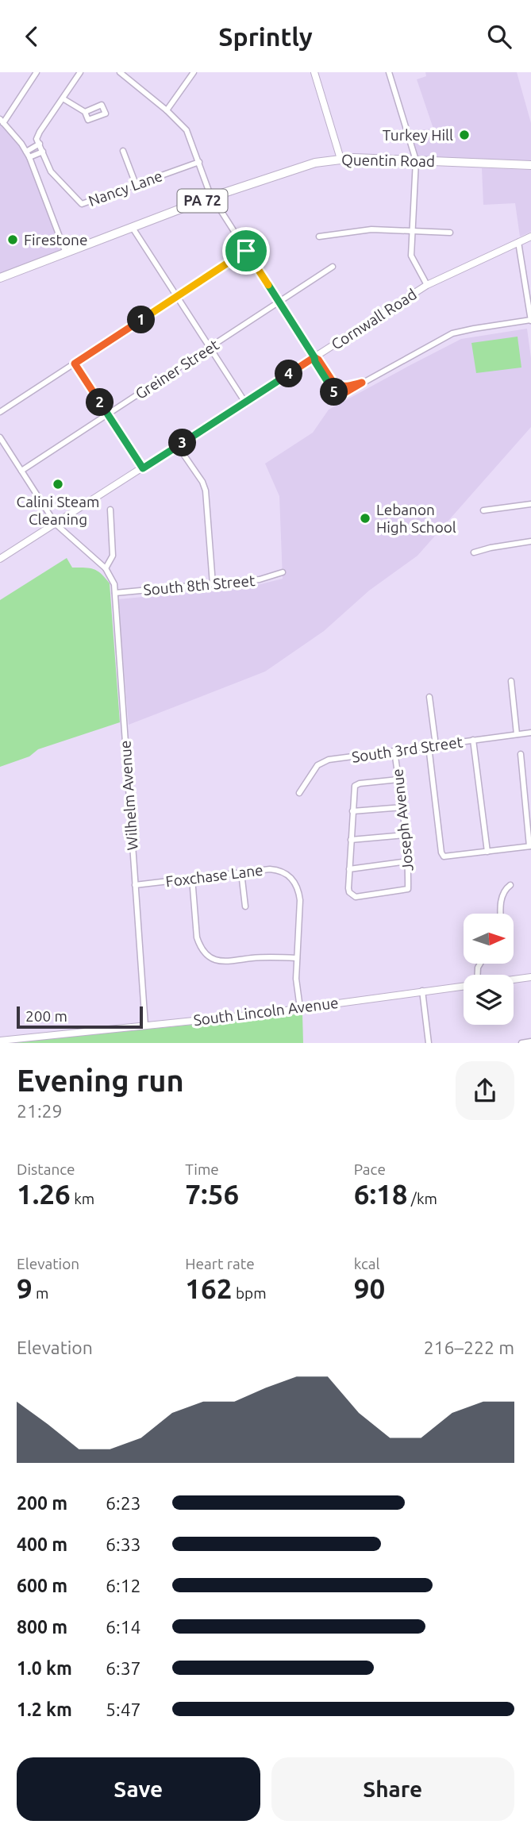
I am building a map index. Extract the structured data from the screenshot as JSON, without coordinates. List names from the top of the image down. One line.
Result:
{"streets":{"highway":["Quentin Road","PA 72"],"main road":["Cornwall Road","South Lincoln Avenue"],"street":["Nancy Lane","Greiner Street","South 8th Street","South 3rd Street","Wilhelm Avenue","Joseph Avenue","Foxchase Lane"]},"crossings":[["Cornwall Road","Wilhelm Avenue"],["Greiner Street","Wilhelm Avenue"],["South 8th Street","Wilhelm Avenue"],["South 3rd Street","Joseph Avenue"],["Wilhelm Avenue","Foxchase Lane"],["Wilhelm Avenue","South Lincoln Avenue"],["Foxchase Lane","South Lincoln Avenue"]],"places":["Turkey Hill","Firestone","Calini Steam Cleaning","Lebanon High School"],"scale_bar":"200 m","north":"right","page":{"header":"Sprintly","pins":["1","4","5","2","3"],"scale":"200 m","heading":["Evening run","21:29"],"stats":[["Distance","1.26 km"],["Time","7:56"],["Pace","6:18 /km"],["Elevation","9 m"],["Heart rate","162 bpm"],["kcal","90"]],"chart":["Elevation","216–222 m"],"list":[{"name":"200 m","note":"6:23"},{"name":"400 m","note":"6:33"},{"name":"600 m","note":"6:12"},{"name":"800 m","note":"6:14"},{"name":"1.0 km","note":"6:37"},{"name":"1.2 km","note":"5:47"}],"buttons":["Save","Share"]}}
